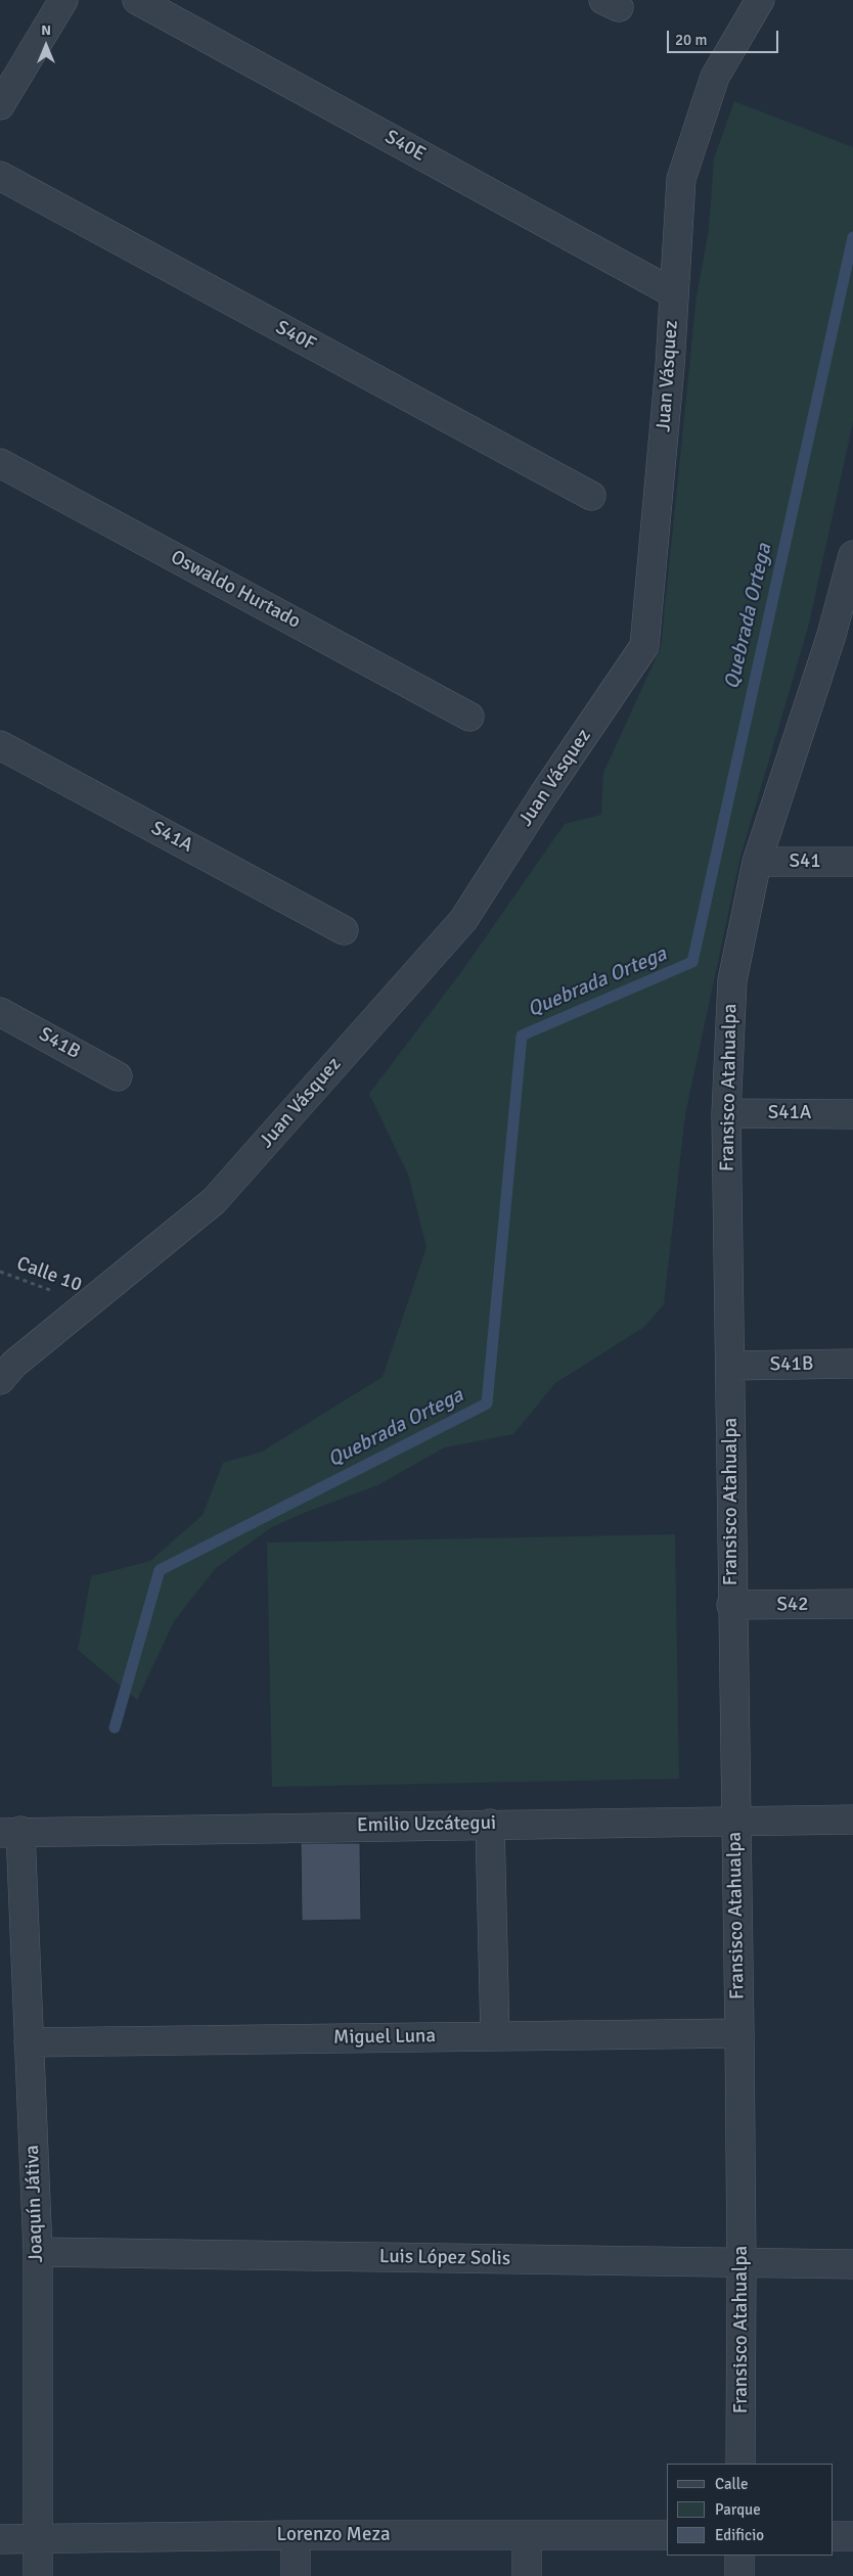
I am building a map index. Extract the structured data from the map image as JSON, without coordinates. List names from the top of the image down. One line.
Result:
{"streets":{"street":["S40E","S40F","Juan Vásquez","Oswaldo Hurtado","S41A","S41","S41B","Fransisco Atahualpa","S42","Emilio Uzcátegui","Miguel Luna","Joaquín Játiva","Luis López Solis","Lorenzo Meza"],"path":["Calle 10"]},"crossings":[["S40E","Juan Vásquez"],["Juan Vásquez","Calle 10"],["S41A","Fransisco Atahualpa"],["S41","Fransisco Atahualpa"],["S41B","Fransisco Atahualpa"],["Fransisco Atahualpa","S42"],["Fransisco Atahualpa","Emilio Uzcátegui"],["Fransisco Atahualpa","Miguel Luna"],["Fransisco Atahualpa","Luis López Solis"],["Emilio Uzcátegui","Joaquín Játiva"],["Miguel Luna","Joaquín Játiva"],["Joaquín Játiva","Luis López Solis"],["Joaquín Játiva","Lorenzo Meza"]],"water":["Quebrada Ortega"],"legend":["Calle","Parque","Edificio"],"scale_bar":"20 m","north":"top"}
